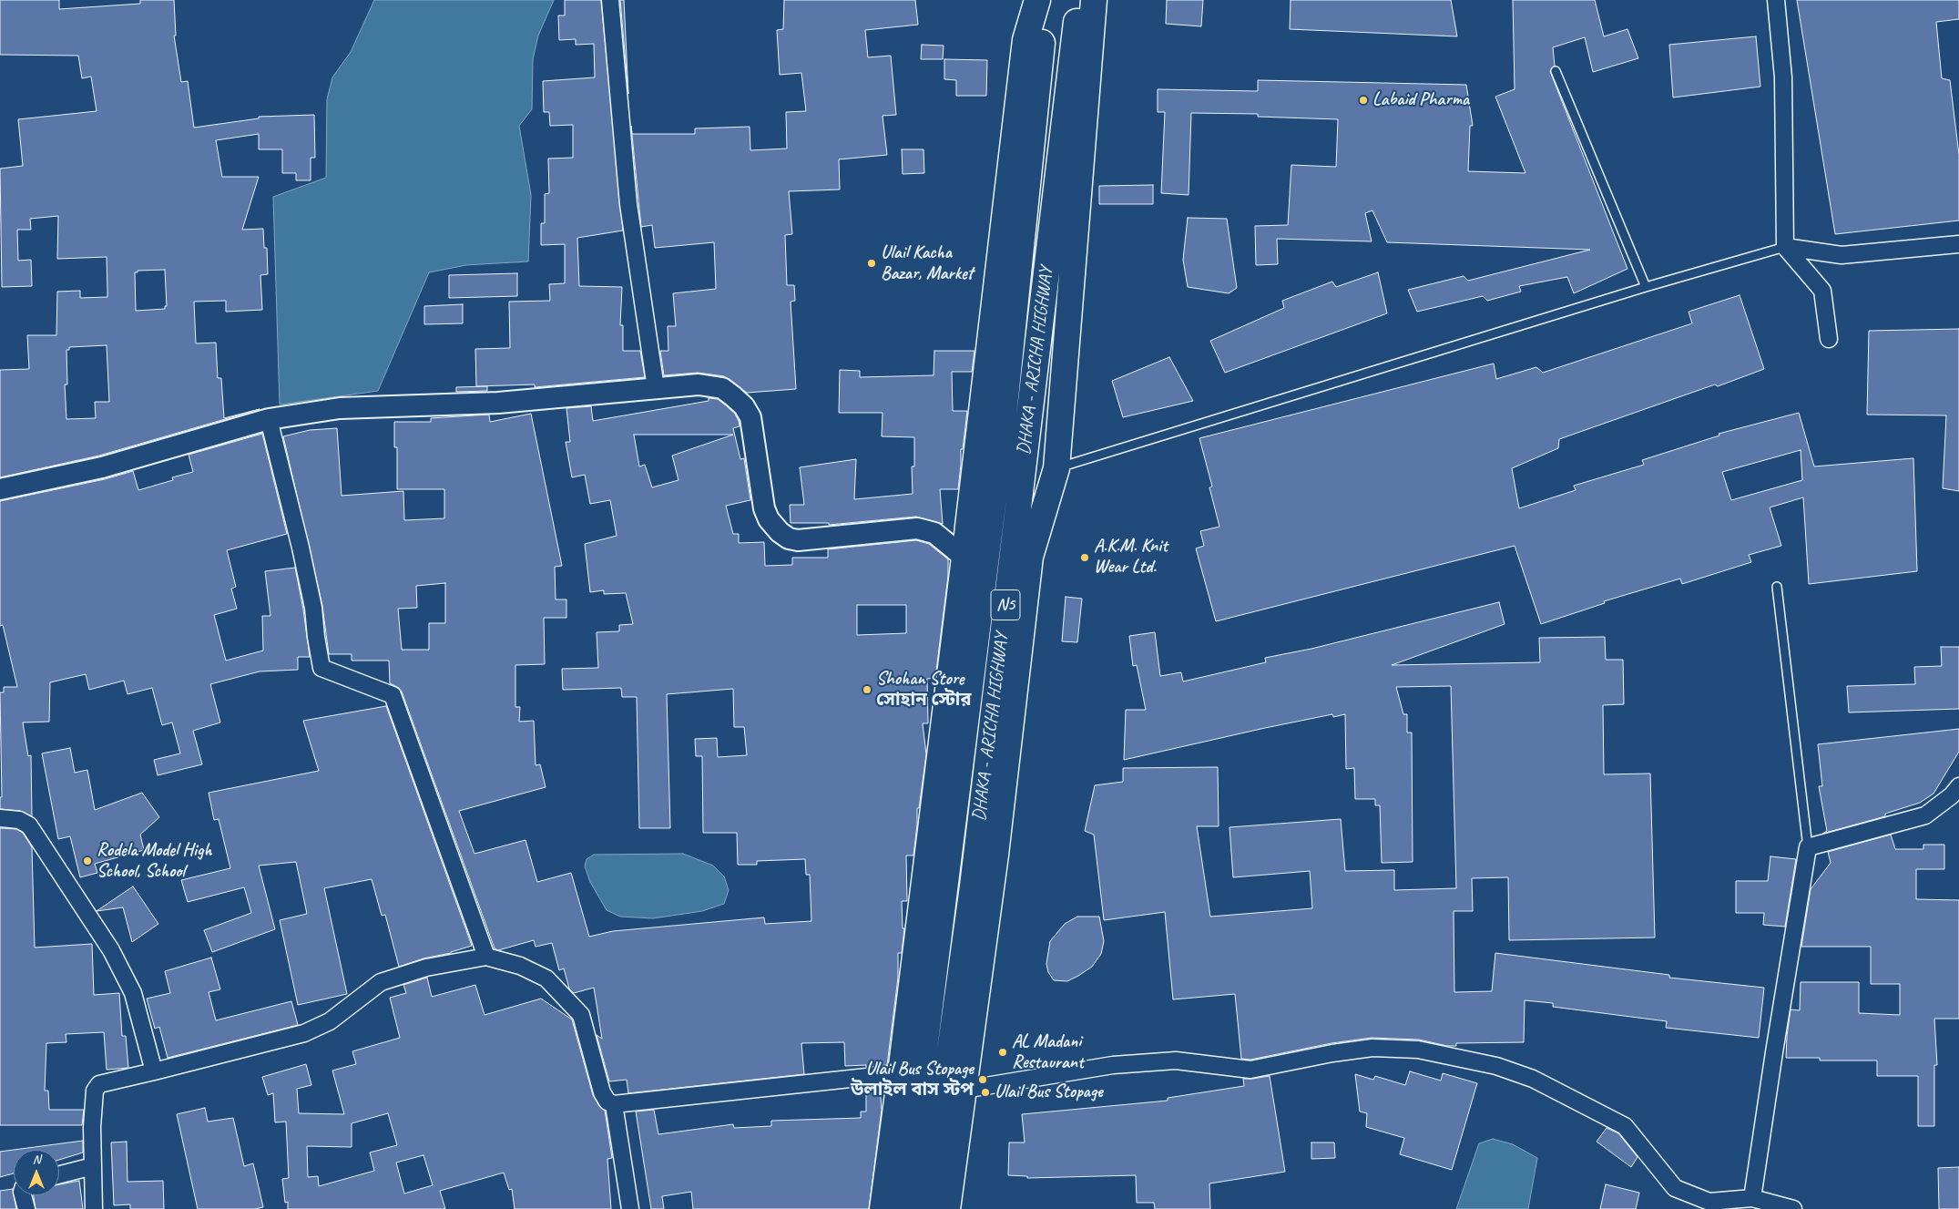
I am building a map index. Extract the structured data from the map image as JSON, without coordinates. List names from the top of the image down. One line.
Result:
{"streets":{"highway":["DHAKA - ARICHA HIGHWAY","N5"]},"places":["Labaid Pharma","Ulail Kacha Bazar, Market","A.K.M. Knit Wear Ltd.","Shohan Store সোহান স্টোর","Rodela Model High School, School","AL Madani Restaurant","Ulail Bus Stopage উলাইল বাস স্টপ","Ulail Bus Stopage"],"north":"top"}
